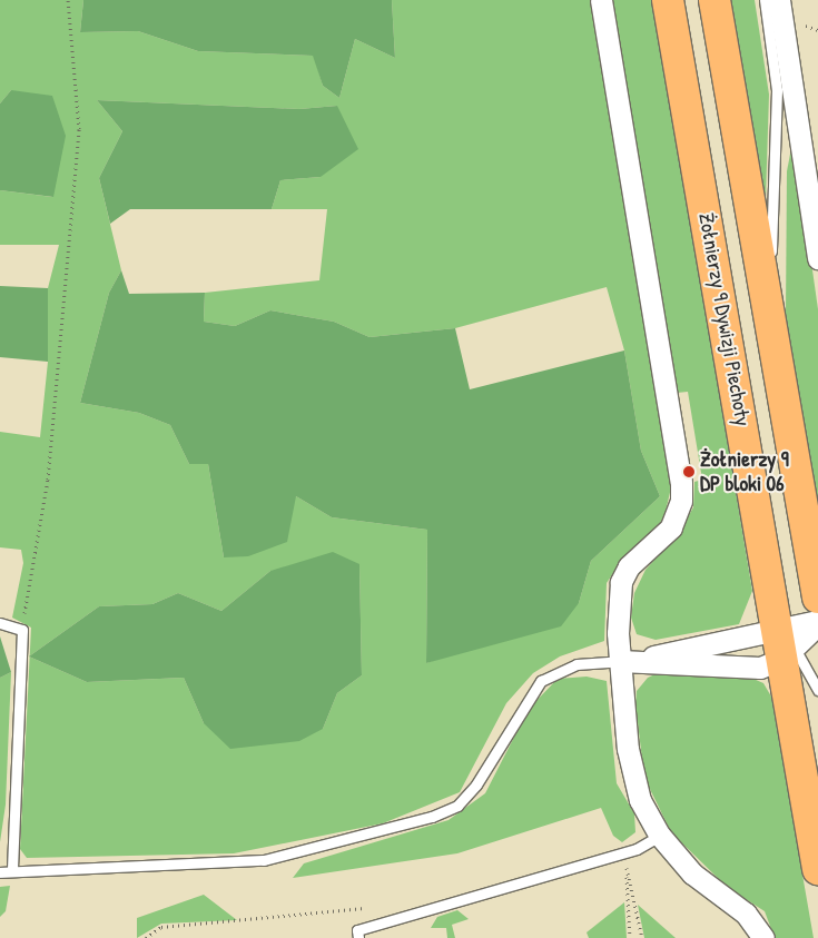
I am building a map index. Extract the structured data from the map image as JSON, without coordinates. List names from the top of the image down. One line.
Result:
{"streets":{"highway":["Żołnierzy 9 Dywizji Piechoty"]},"places":["Żołnierzy 9 DP bloki 06"]}
